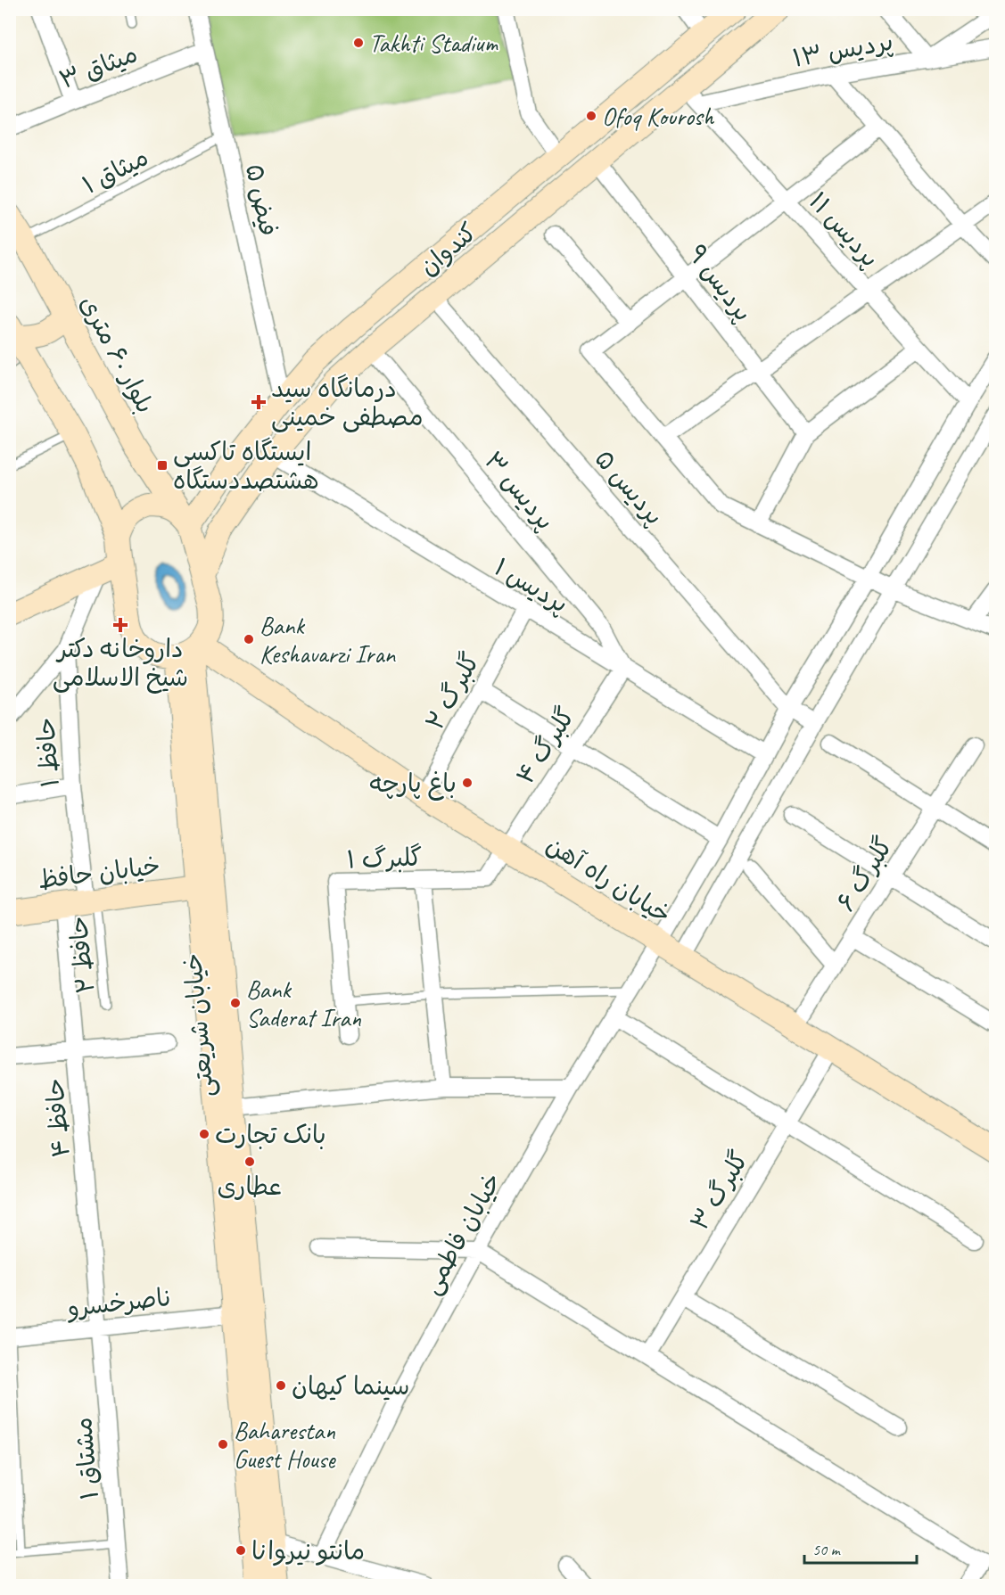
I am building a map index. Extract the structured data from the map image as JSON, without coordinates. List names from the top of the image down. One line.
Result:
{"streets":{"street":["پردیس ۱۳","میثاق ۳","فیض ۵","پردیس ۱۱","کندوان","پردیس ۹","بلوار ۶۰ متری","پردیس ۵","پردیس ۳","پردیس ۱","گلبرگ ۲","گلبرگ ۴","حافظ ۱","گلبرگ ۱","خیابان حافظ","گلبرگ ۶","خیابان راه آهن","خیابان شریعتی","حافظ ۴","گلبرگ ۳","خیابان فاطمی","ناصرخسرو","مشتاق ۱"],"lane":["میثاق ۱","حافظ ۲"]},"crossings":[["پردیس ۱۳","پردیس ۱۱"],["پردیس ۱۳","کندوان"],["میثاق ۳","فیض ۵"],["میثاق ۱","فیض ۵"],["میثاق ۱","بلوار ۶۰ متری"],["فیض ۵","کندوان"],["پردیس ۱۱","کندوان"],["پردیس ۱۱","خیابان فاطمی"],["کندوان","پردیس ۹"],["کندوان","بلوار ۶۰ متری"],["کندوان","پردیس ۵"],["کندوان","پردیس ۳"],["کندوان","پردیس ۱"],["بلوار ۶۰ متری","خیابان راه آهن"],["بلوار ۶۰ متری","خیابان شریعتی"],["پردیس ۵","خیابان فاطمی"],["پردیس ۳","پردیس ۱"],["پردیس ۳","گلبرگ ۴"],["پردیس ۱","گلبرگ ۲"],["پردیس ۱","گلبرگ ۴"],["پردیس ۱","خیابان فاطمی"],["گلبرگ ۲","خیابان راه آهن"],["گلبرگ ۴","گلبرگ ۱"],["گلبرگ ۴","خیابان راه آهن"],["حافظ ۱","خیابان حافظ"],["حافظ ۱","حافظ ۲"],["گلبرگ ۱","خیابان راه آهن"],["خیابان حافظ","حافظ ۲"],["خیابان حافظ","خیابان شریعتی"],["خیابان حافظ","حافظ ۴"],["گلبرگ ۶","خیابان راه آهن"],["خیابان راه آهن","خیابان شریعتی"],["خیابان راه آهن","گلبرگ ۳"],["خیابان راه آهن","خیابان فاطمی"],["خیابان شریعتی","ناصرخسرو"],["حافظ ۴","ناصرخسرو"],["حافظ ۴","مشتاق ۱"],["ناصرخسرو","مشتاق ۱"]],"places":{"other":["Takhti Stadium","Ofoq Kourosh","Bank Keshavarzi Iran","باغ پارچه","Bank Saderat Iran","بانک تجارت","عطاری","سینما کیهان","Baharestan Guest House","مانتو نیروانا"],"health":["درمانگاه سید مصطفی خمینی","داروخانه دکتر شیخ الاسلامی"],"transit":["ایستگاه تاکسی هشتصددستگاه"]},"scale_bar":"50 m"}
